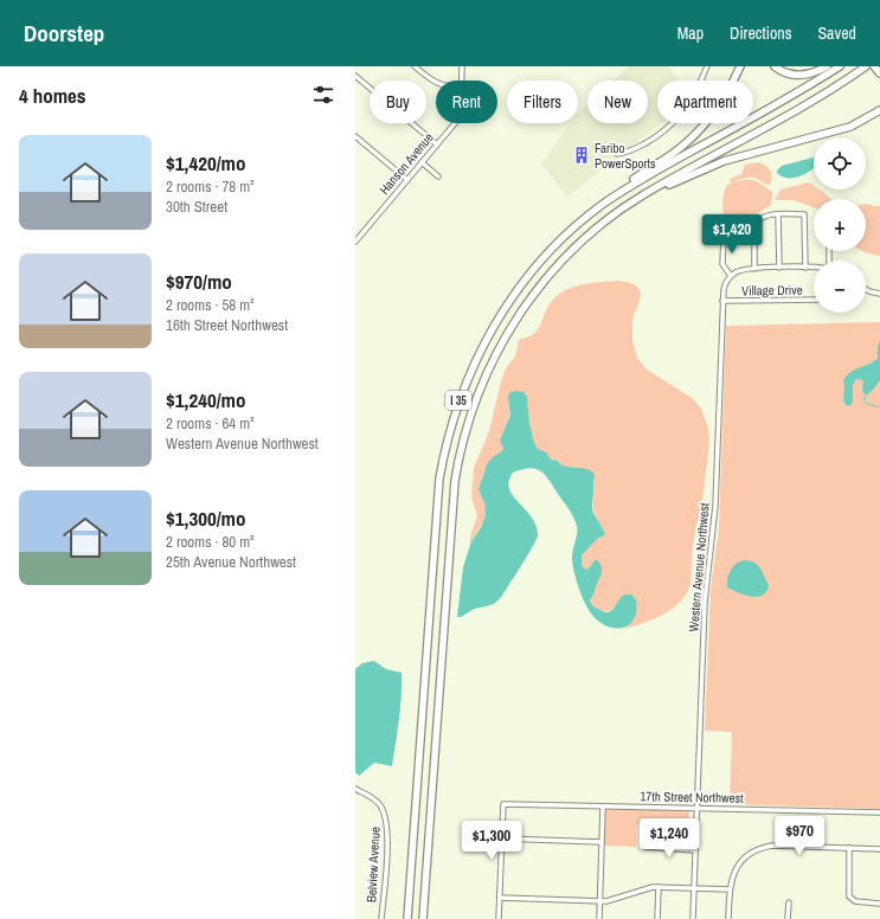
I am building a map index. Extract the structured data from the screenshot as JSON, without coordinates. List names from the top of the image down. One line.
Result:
{"streets":{"highway":["I 35"],"street":["Hanson Avenue","Village Drive","Western Avenue Northwest","17th Street Northwest","Belview Avenue"]},"crossings":[["Village Drive","Western Avenue Northwest"],["Western Avenue Northwest","17th Street Northwest"]],"places":{"building":["Faribo PowerSports"]},"page":{"header":"Doorstep","nav":["Map","Directions","Saved"],"heading":"4 homes","chip":["Buy","Rent","Filters","New","Apartment"],"list":[{"name":"$1,420/mo","note":"2 rooms · 78 m² · 30th Street"},{"name":"$970/mo","note":"2 rooms · 58 m² · 16th Street Northwest"},{"name":"$1,240/mo","note":"2 rooms · 64 m² · Western Avenue Northwest"},{"name":"$1,300/mo","note":"2 rooms · 80 m² · 25th Avenue Northwest"}],"map_buttons":["+","−"],"price":["$1,420","$970","$1,240","$1,300"]}}
